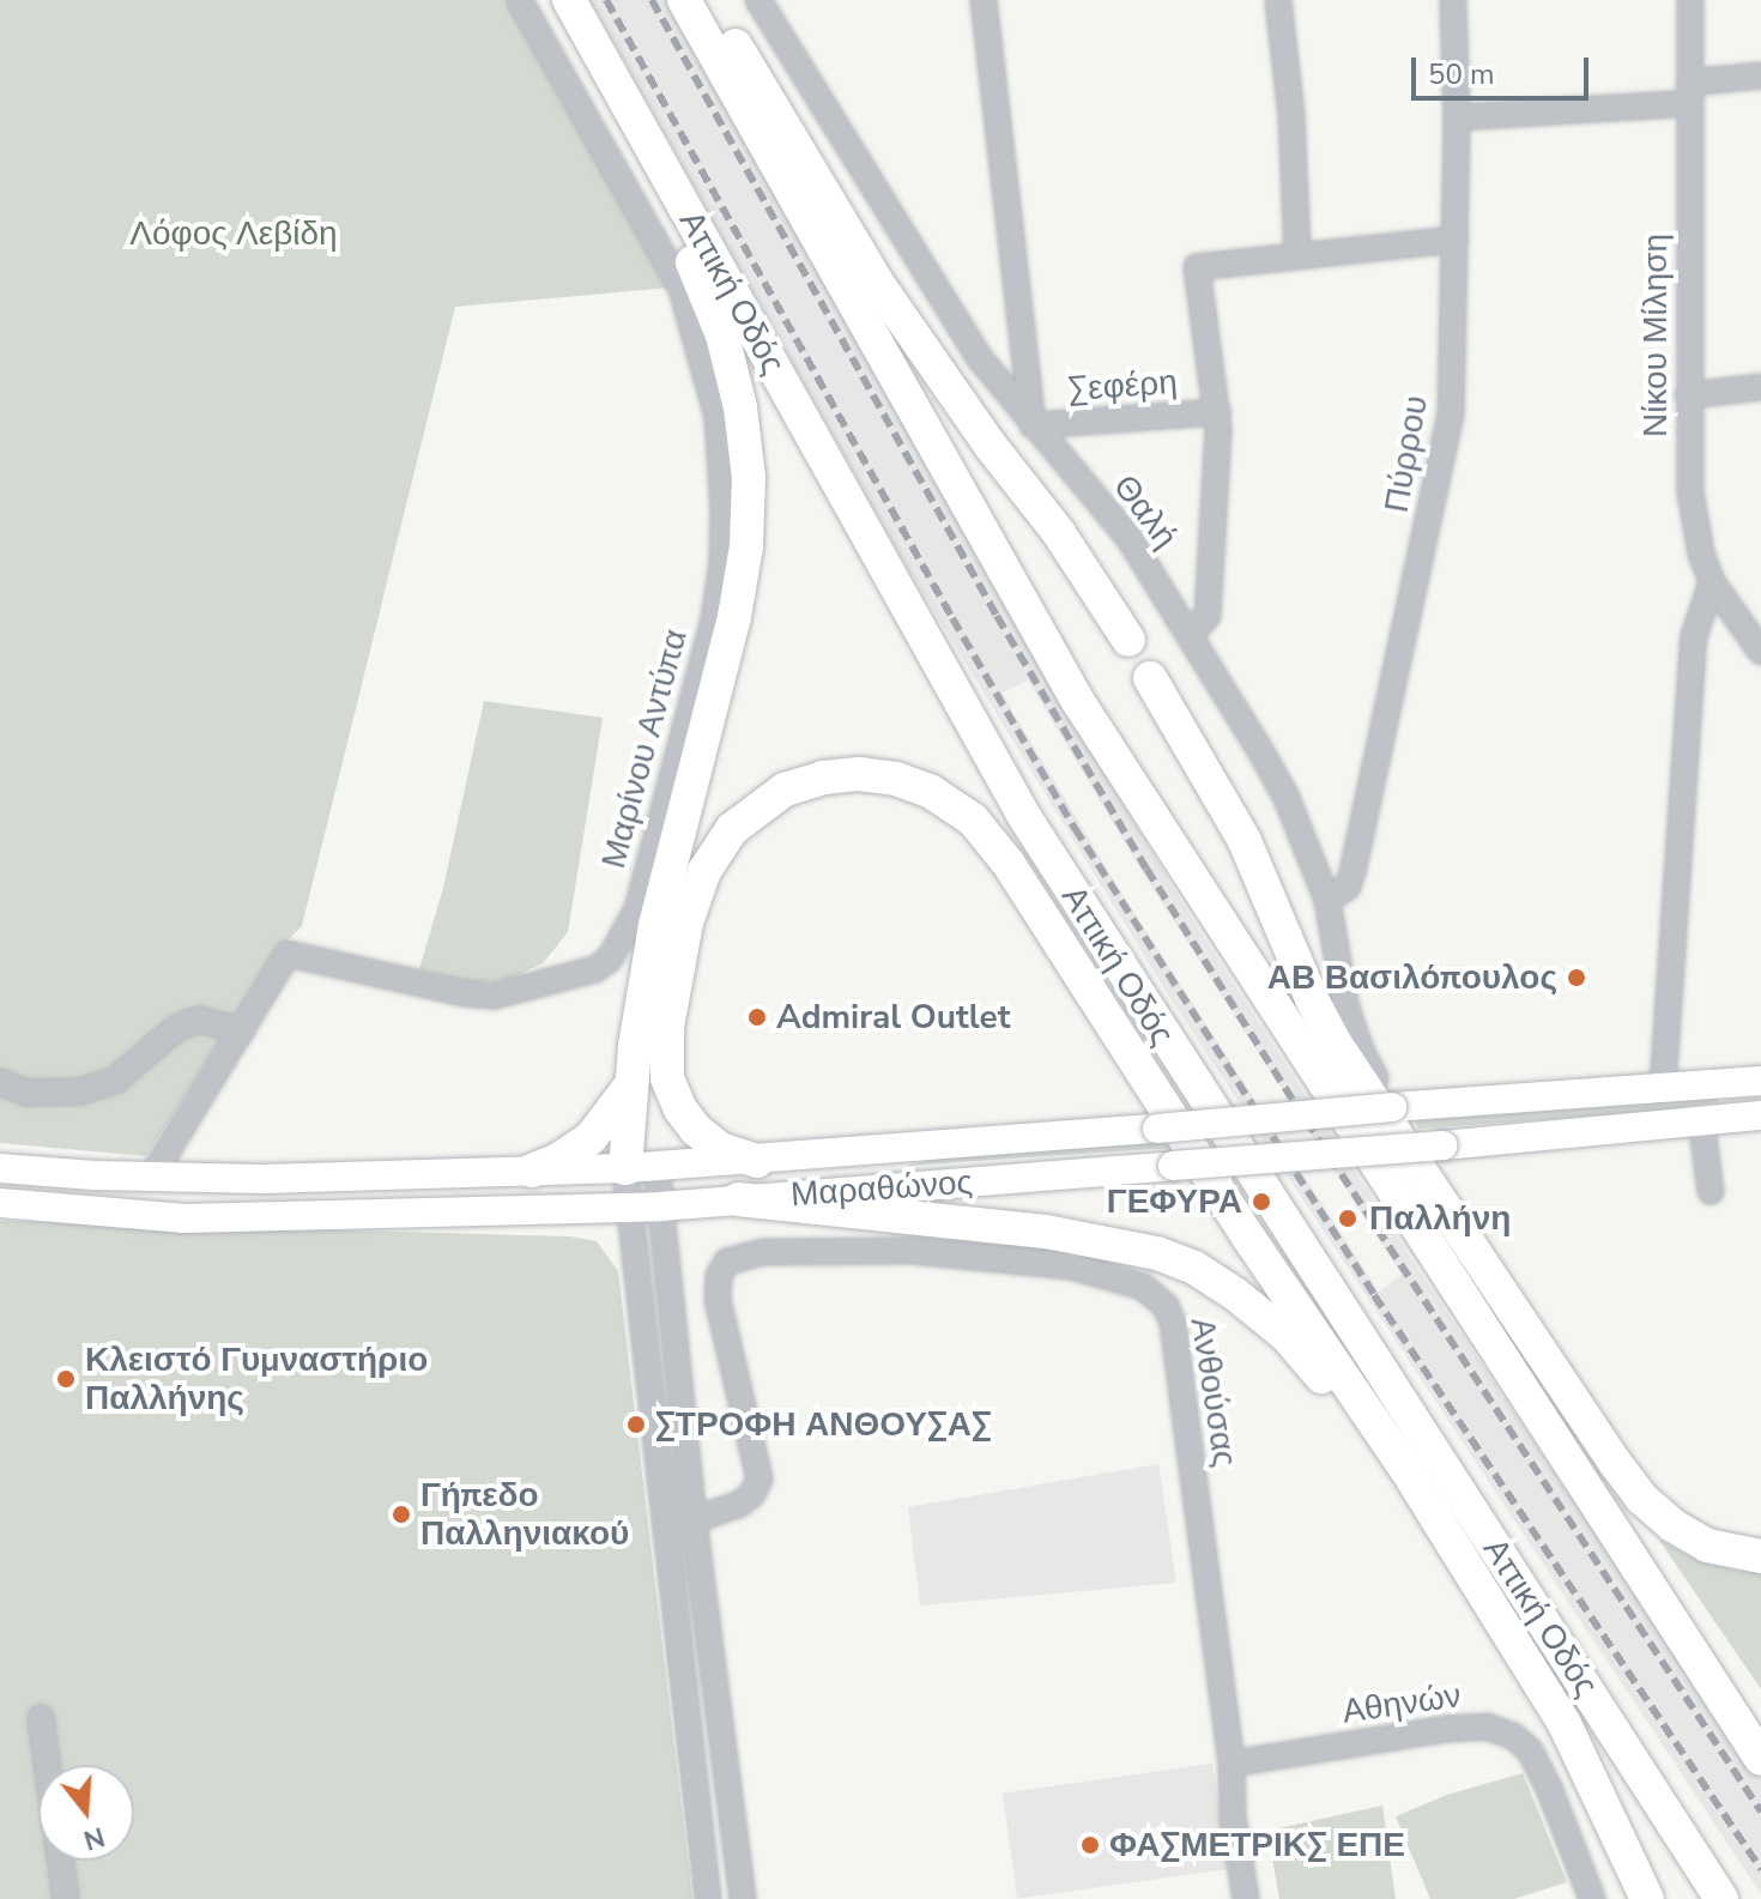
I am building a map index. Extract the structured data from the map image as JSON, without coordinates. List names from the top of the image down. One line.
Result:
{"streets":{"highway":["Αττική Οδός"],"main road":["Μαραθώνος"],"street":["Νίκου Μίληση","Σεφέρη","Πύρρου","Θαλή","Μαρίνου Αντύπα","Ανθούσας","Αθηνών"]},"crossings":[["Σεφέρη","Θαλή"],["Πύρρου","Θαλή"],["Θαλή","Μαραθώνος"],["Μαρίνου Αντύπα","Μαραθώνος"],["Ανθούσας","Αθηνών"]],"parks":["Λόφος Λεβίδη"],"places":["ΑΒ Βασιλόπουλος","Admiral Outlet","ΓΕΦΥΡΑ","Παλλήνη","Κλειστό Γυμναστήριο Παλλήνης","ΣΤΡΟΦΗ ΑΝΘΟΥΣΑΣ","Γήπεδο Παλληνιακού","ΦΑΣΜΕΤΡΙΚΣ ΕΠΕ"],"scale_bar":"50 m","north":"bottom"}
